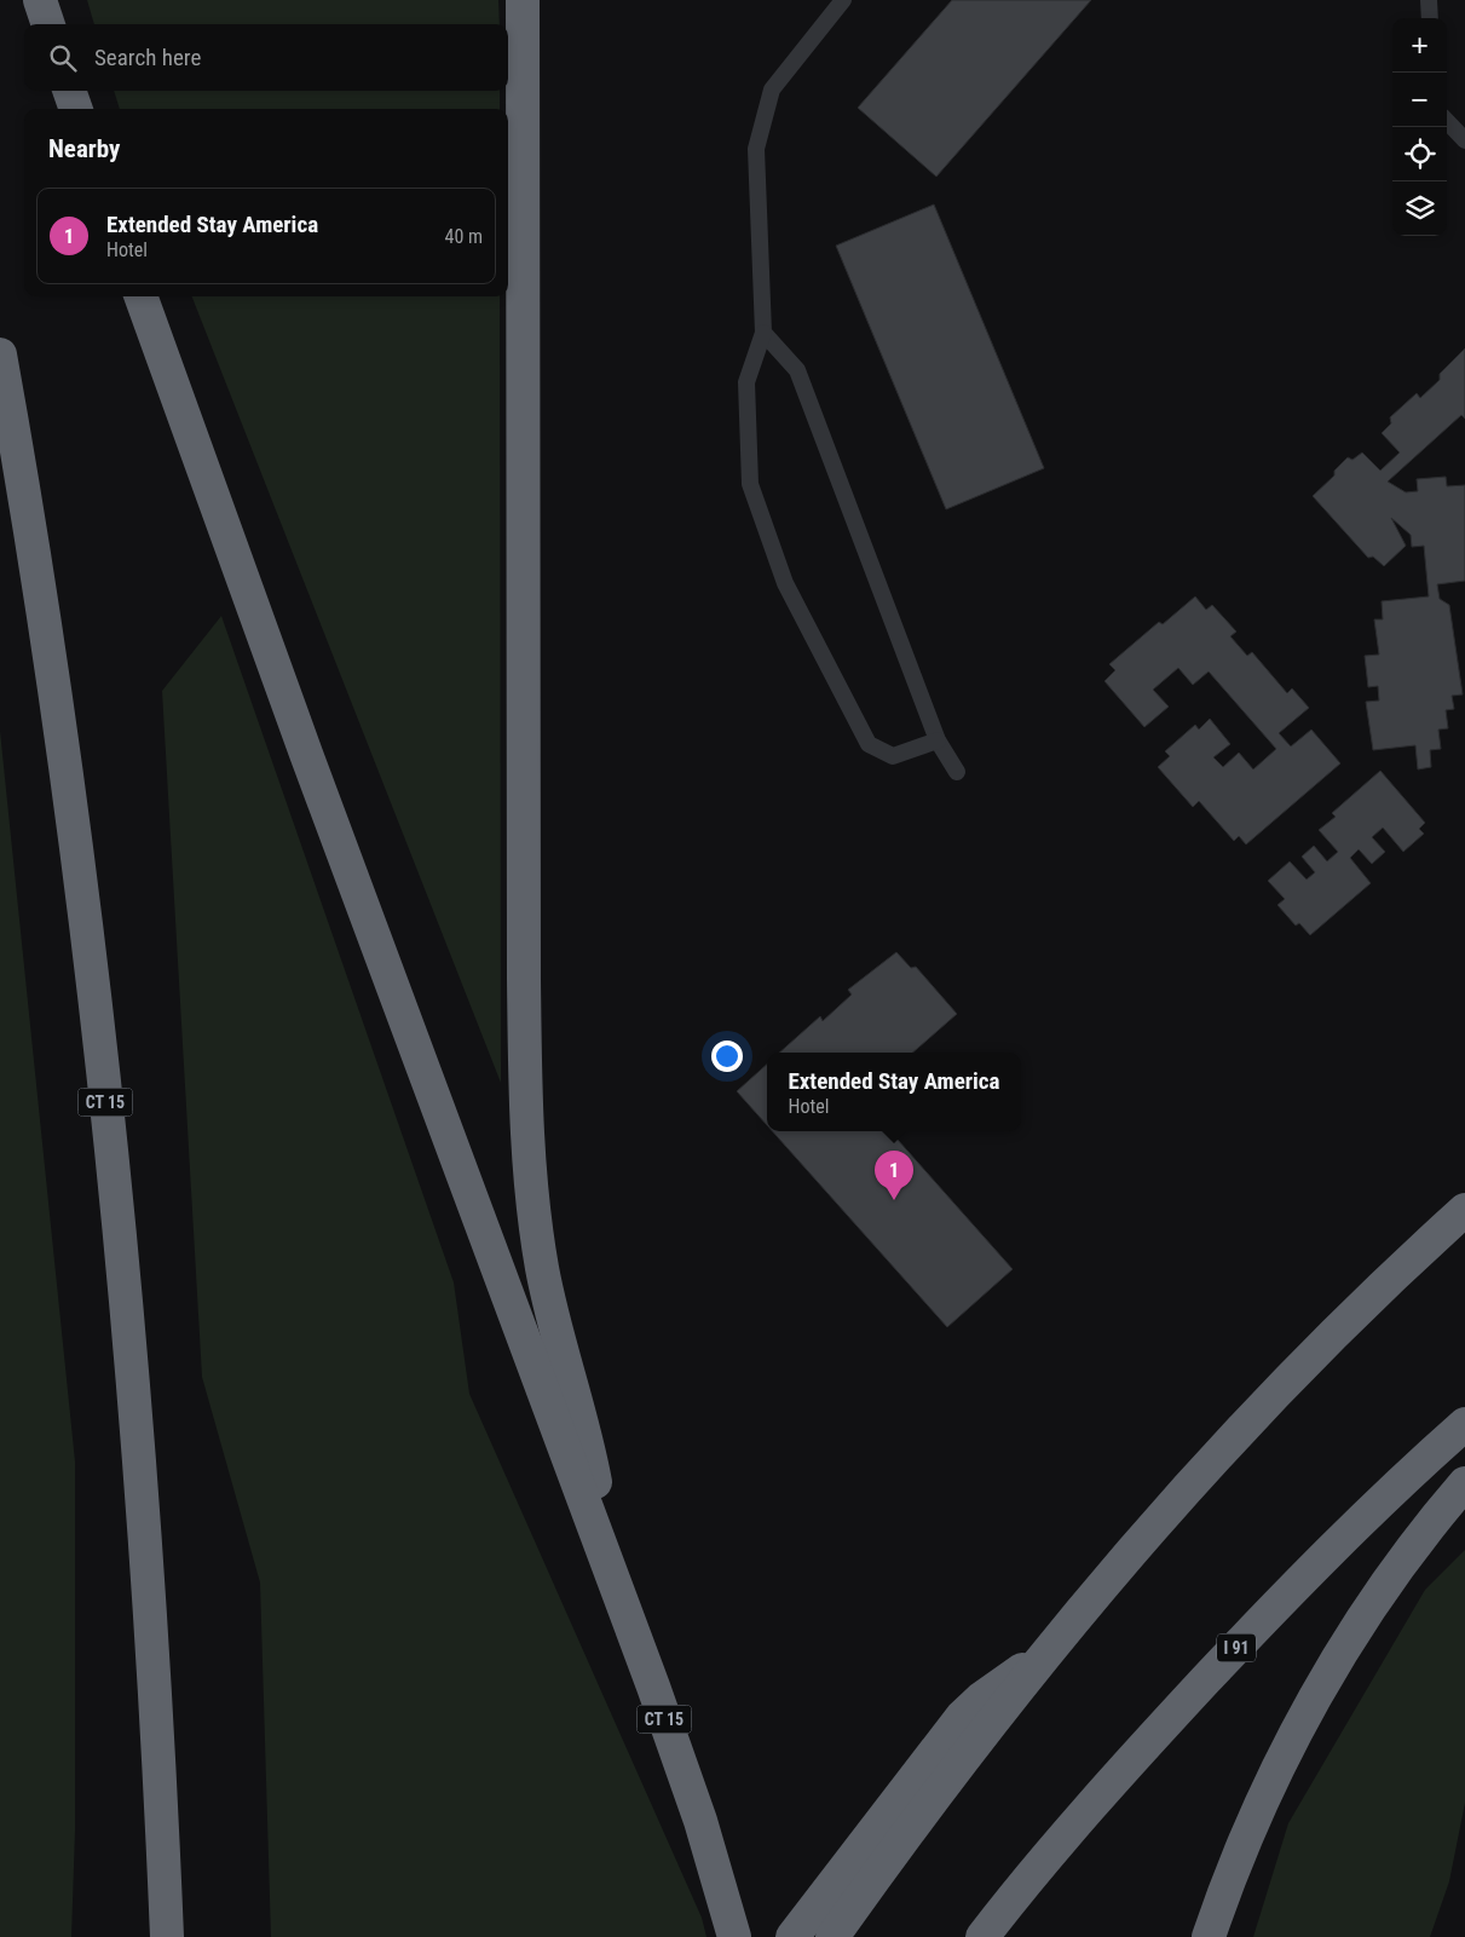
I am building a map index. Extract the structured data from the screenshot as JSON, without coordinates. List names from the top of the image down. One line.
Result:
{"streets":{"highway":["CT 15","I 91"]},"page":{"map_buttons":["+","−"],"search":"Search here","heading":"Nearby","list":[{"mark":"1","name":"Extended Stay America","note":"Hotel","value":"40 m"}],"popup":["Extended Stay America","Hotel"],"pins":"1"}}
